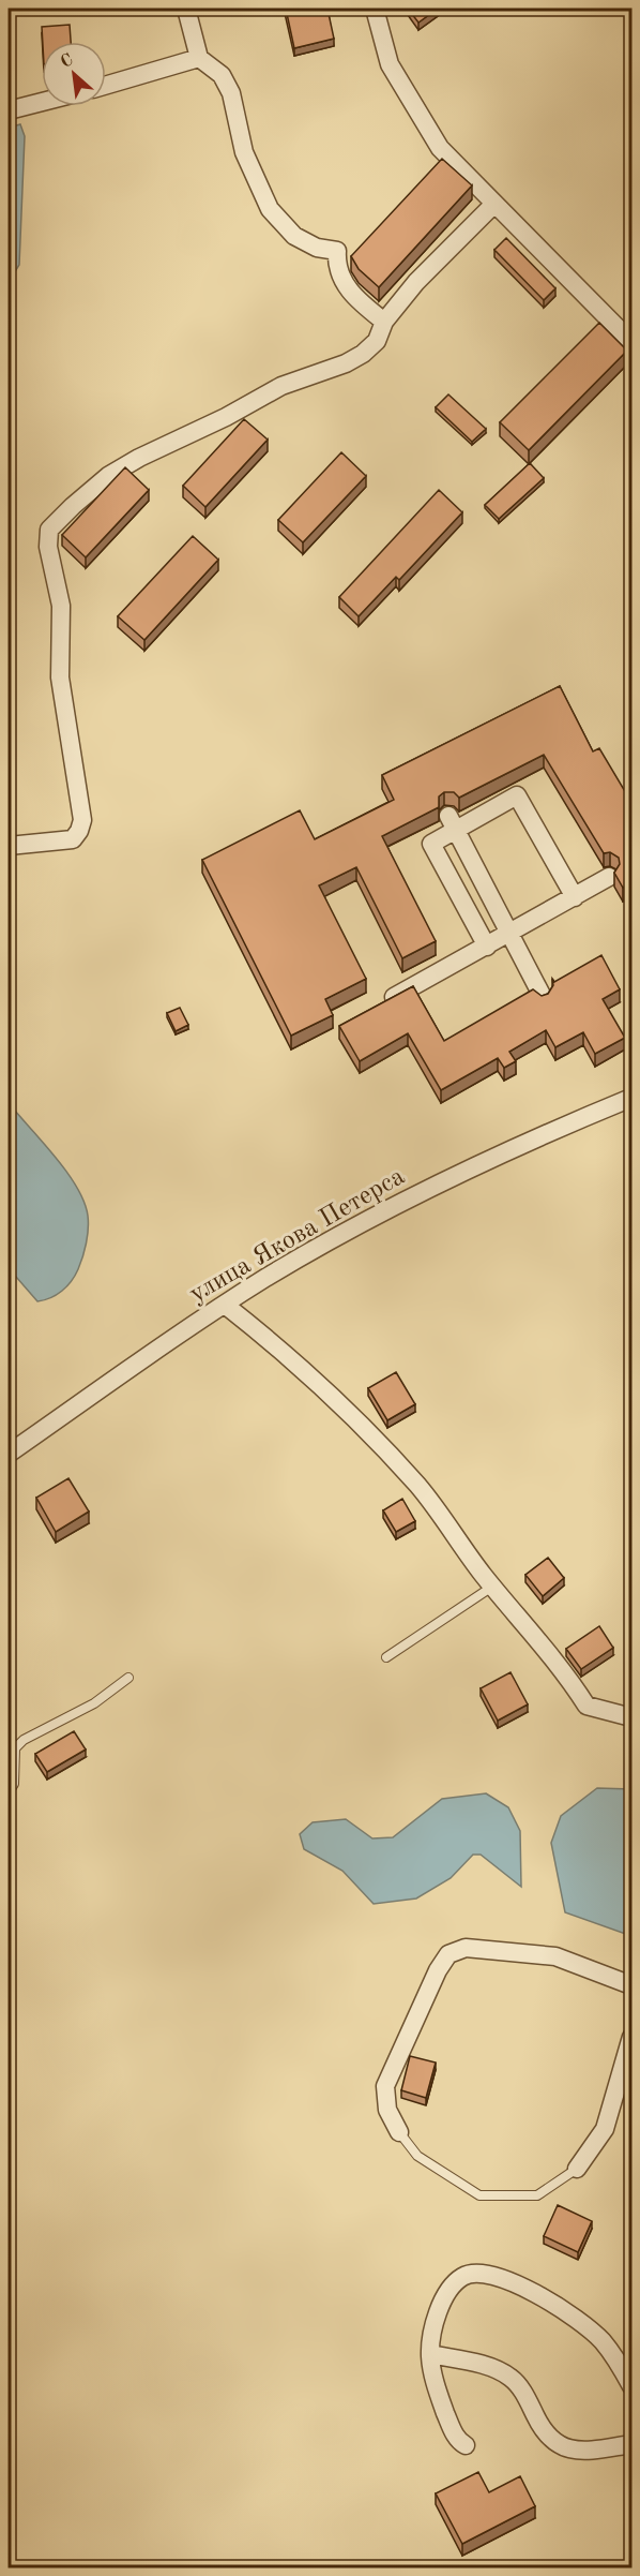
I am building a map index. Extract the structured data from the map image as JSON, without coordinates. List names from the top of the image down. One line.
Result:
{"streets":{"street":["улица Якова Петерса"]},"north":"top left"}
